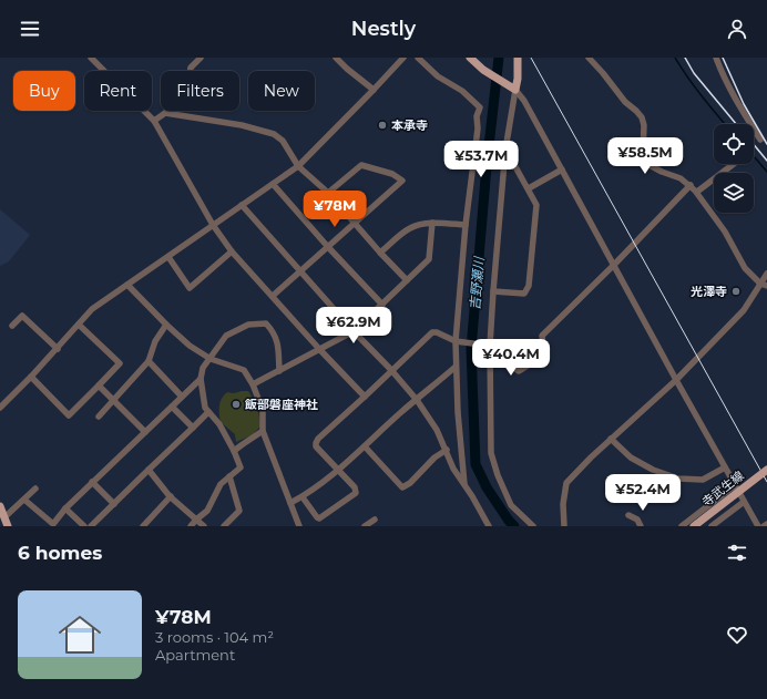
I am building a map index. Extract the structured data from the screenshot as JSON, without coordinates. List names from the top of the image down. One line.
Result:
{"streets":{"main road":["寺武生線"]},"water":["吉野瀬川"],"places":["本承寺","光澤寺","飯部磐座神社"],"page":{"header":"Nestly","chip":["Buy","Rent","Filters","New"],"price":["¥58.5M","¥53.7M","¥78M","¥62.9M","¥40.4M","¥52.4M"],"heading":"6 homes","list":[{"name":"¥78M","note":"3 rooms · 104 m² · Apartment"}]}}
